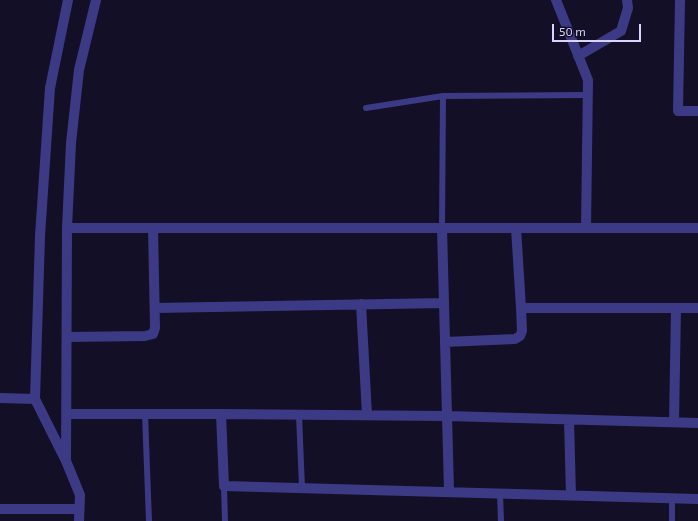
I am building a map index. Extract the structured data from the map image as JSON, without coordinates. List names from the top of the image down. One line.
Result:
{"scale_bar":"50 m"}
